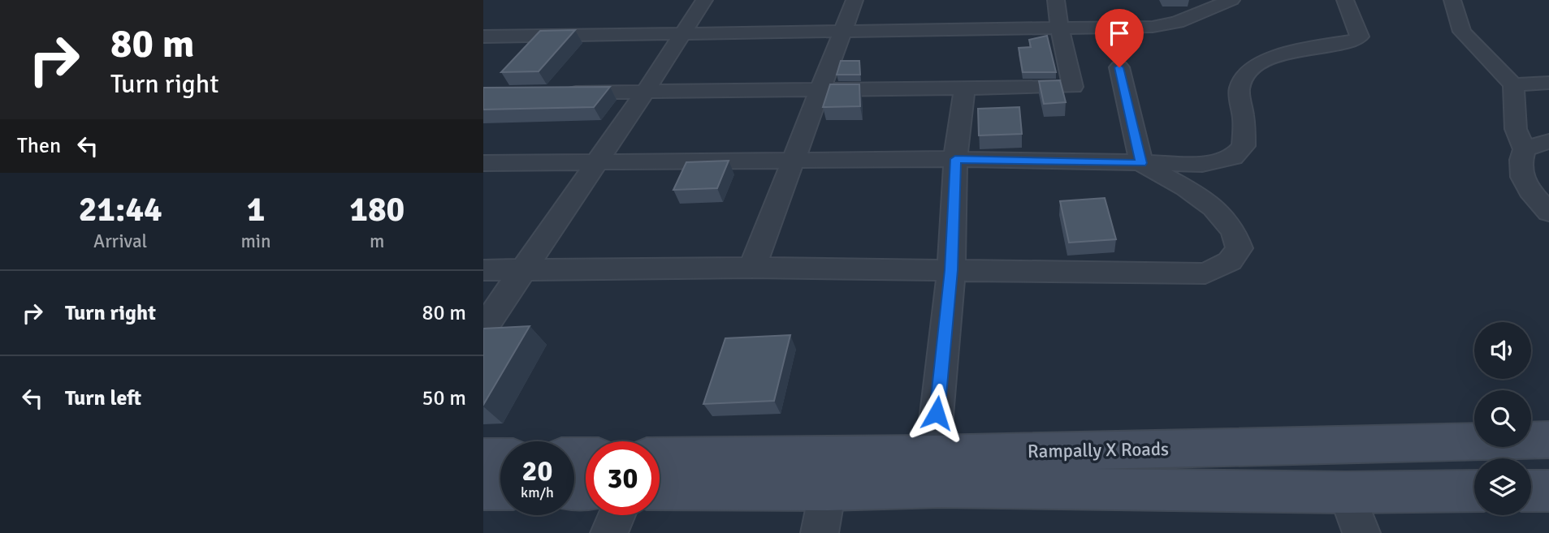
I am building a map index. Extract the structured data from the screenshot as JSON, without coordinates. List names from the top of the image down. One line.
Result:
{"streets":{"main road":["Rampally X Roads"]},"page":{"turn":["80 m","Turn right"],"then":"Then","eta":["21:44","Arrival","1","min","180","m"],"list":[{"name":"Turn right","value":"80 m"},{"name":"Turn left","value":"50 m"}],"speed":"20 km/h","limit":"30"}}
